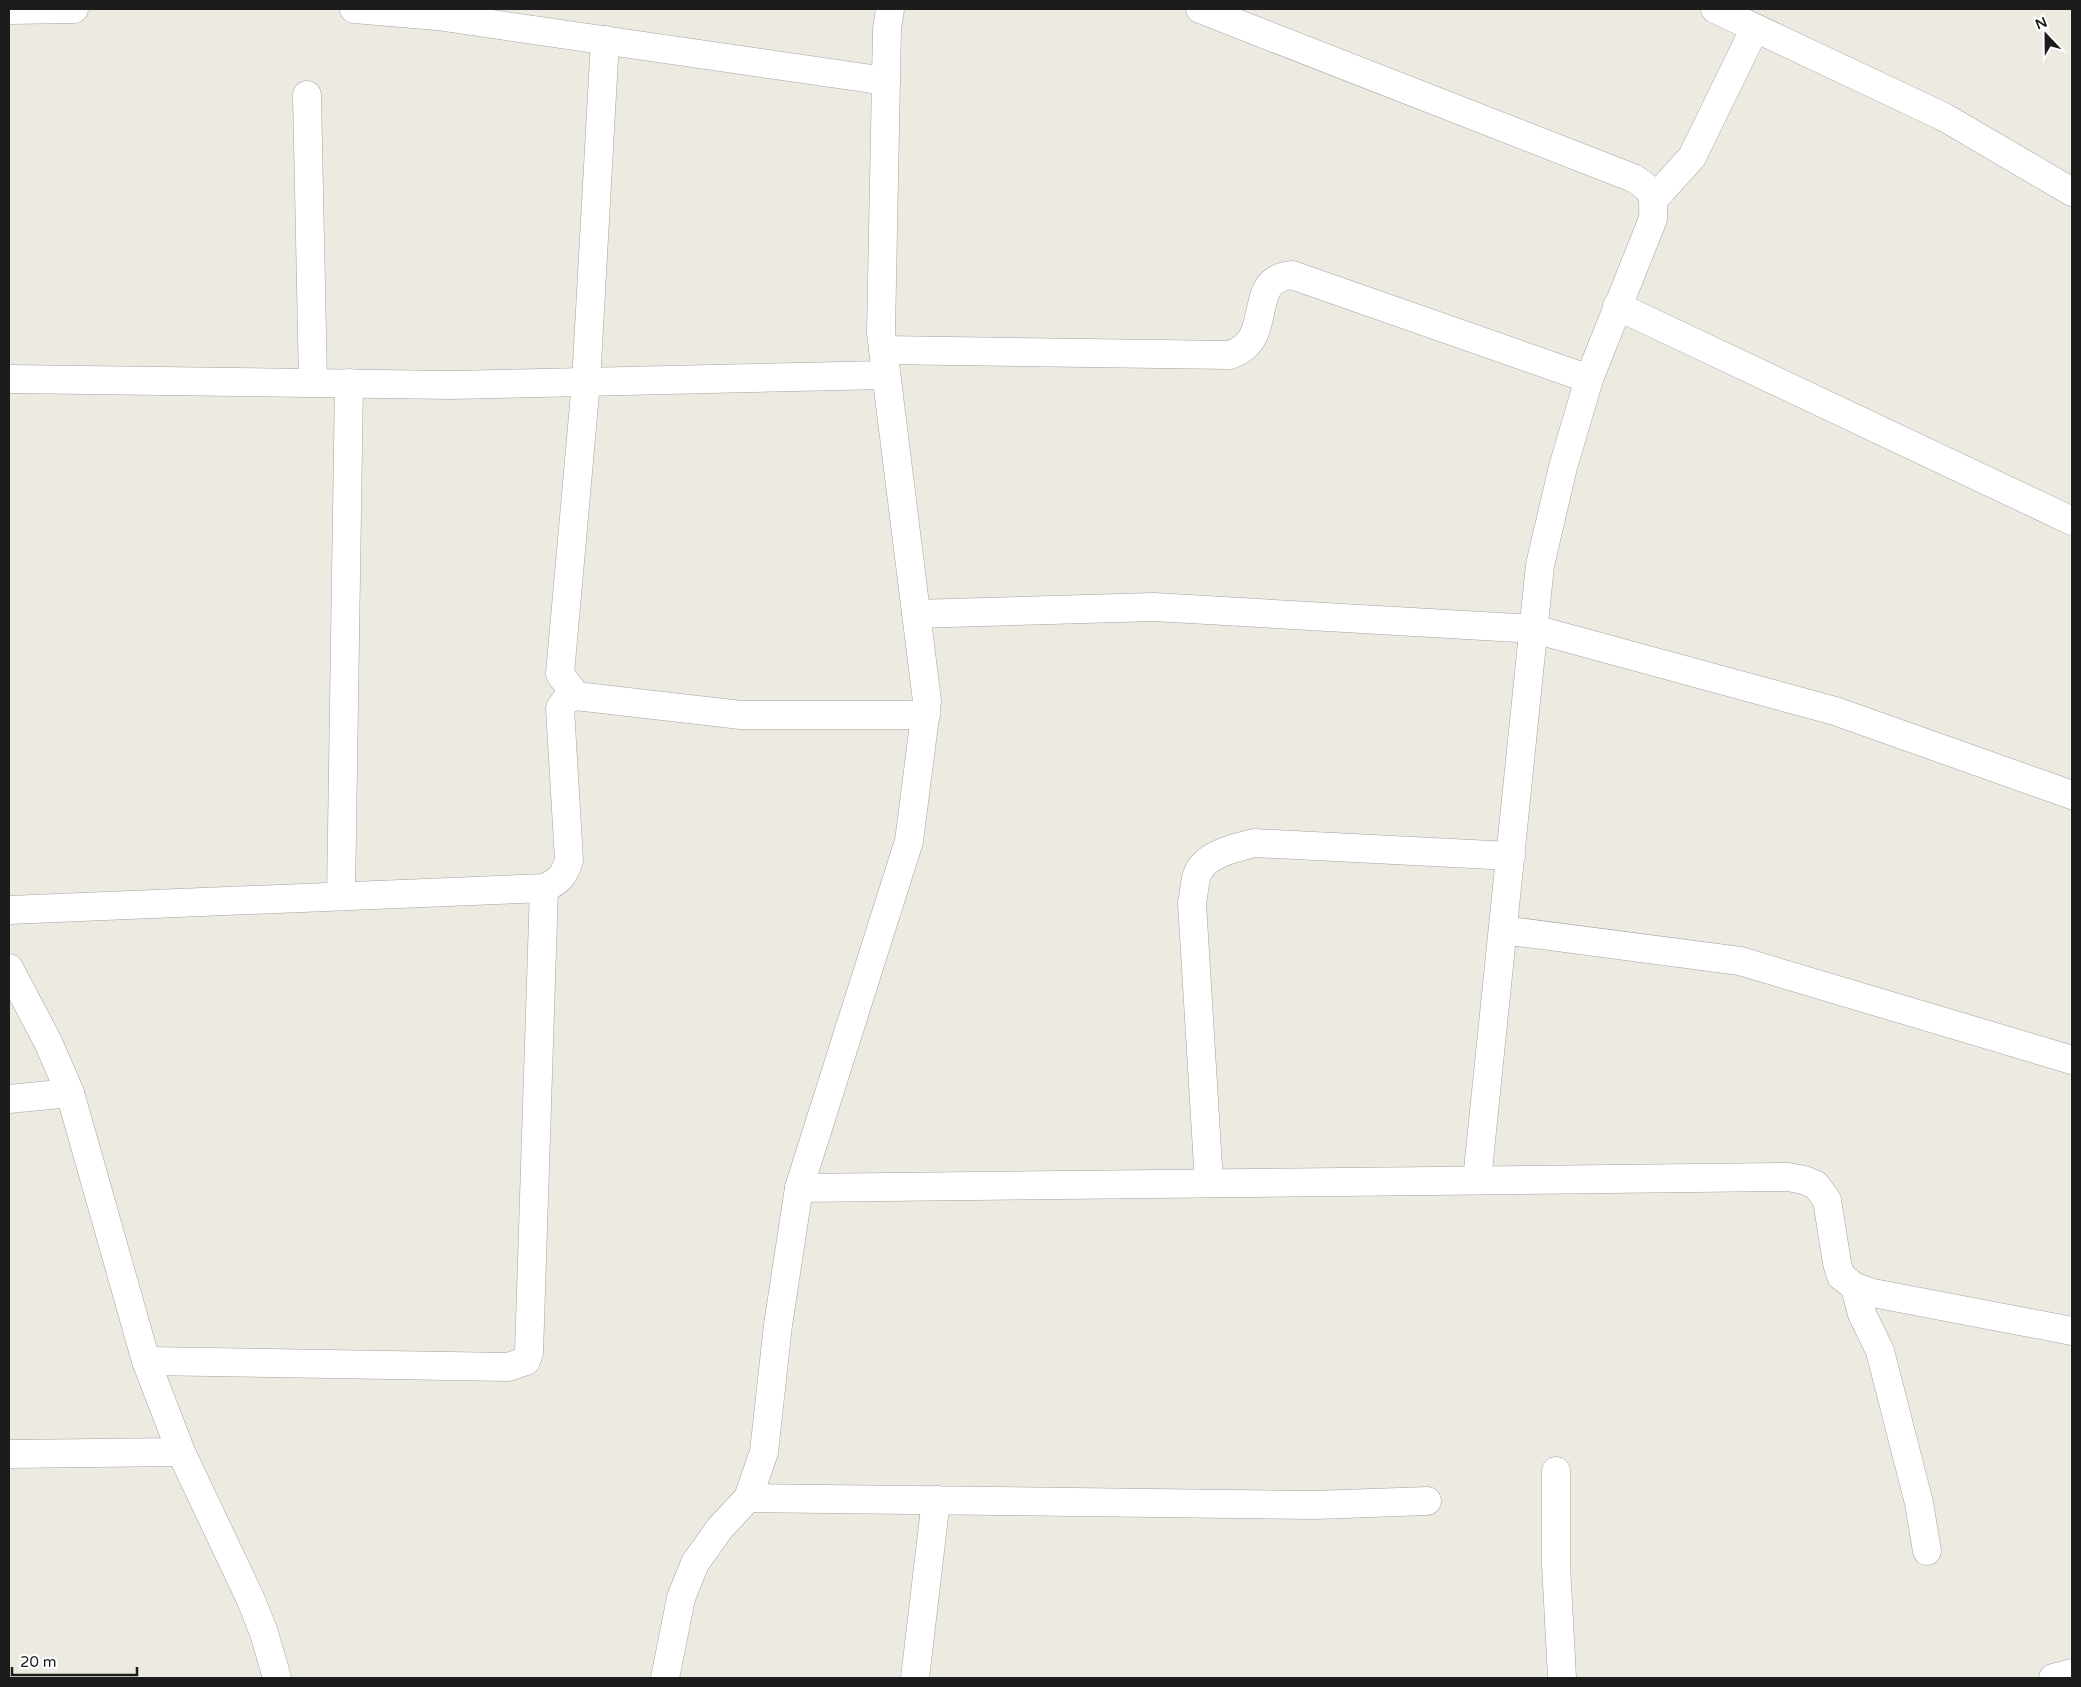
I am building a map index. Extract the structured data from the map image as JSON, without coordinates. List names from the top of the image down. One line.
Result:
{"scale_bar":"20 m","north":"top"}
